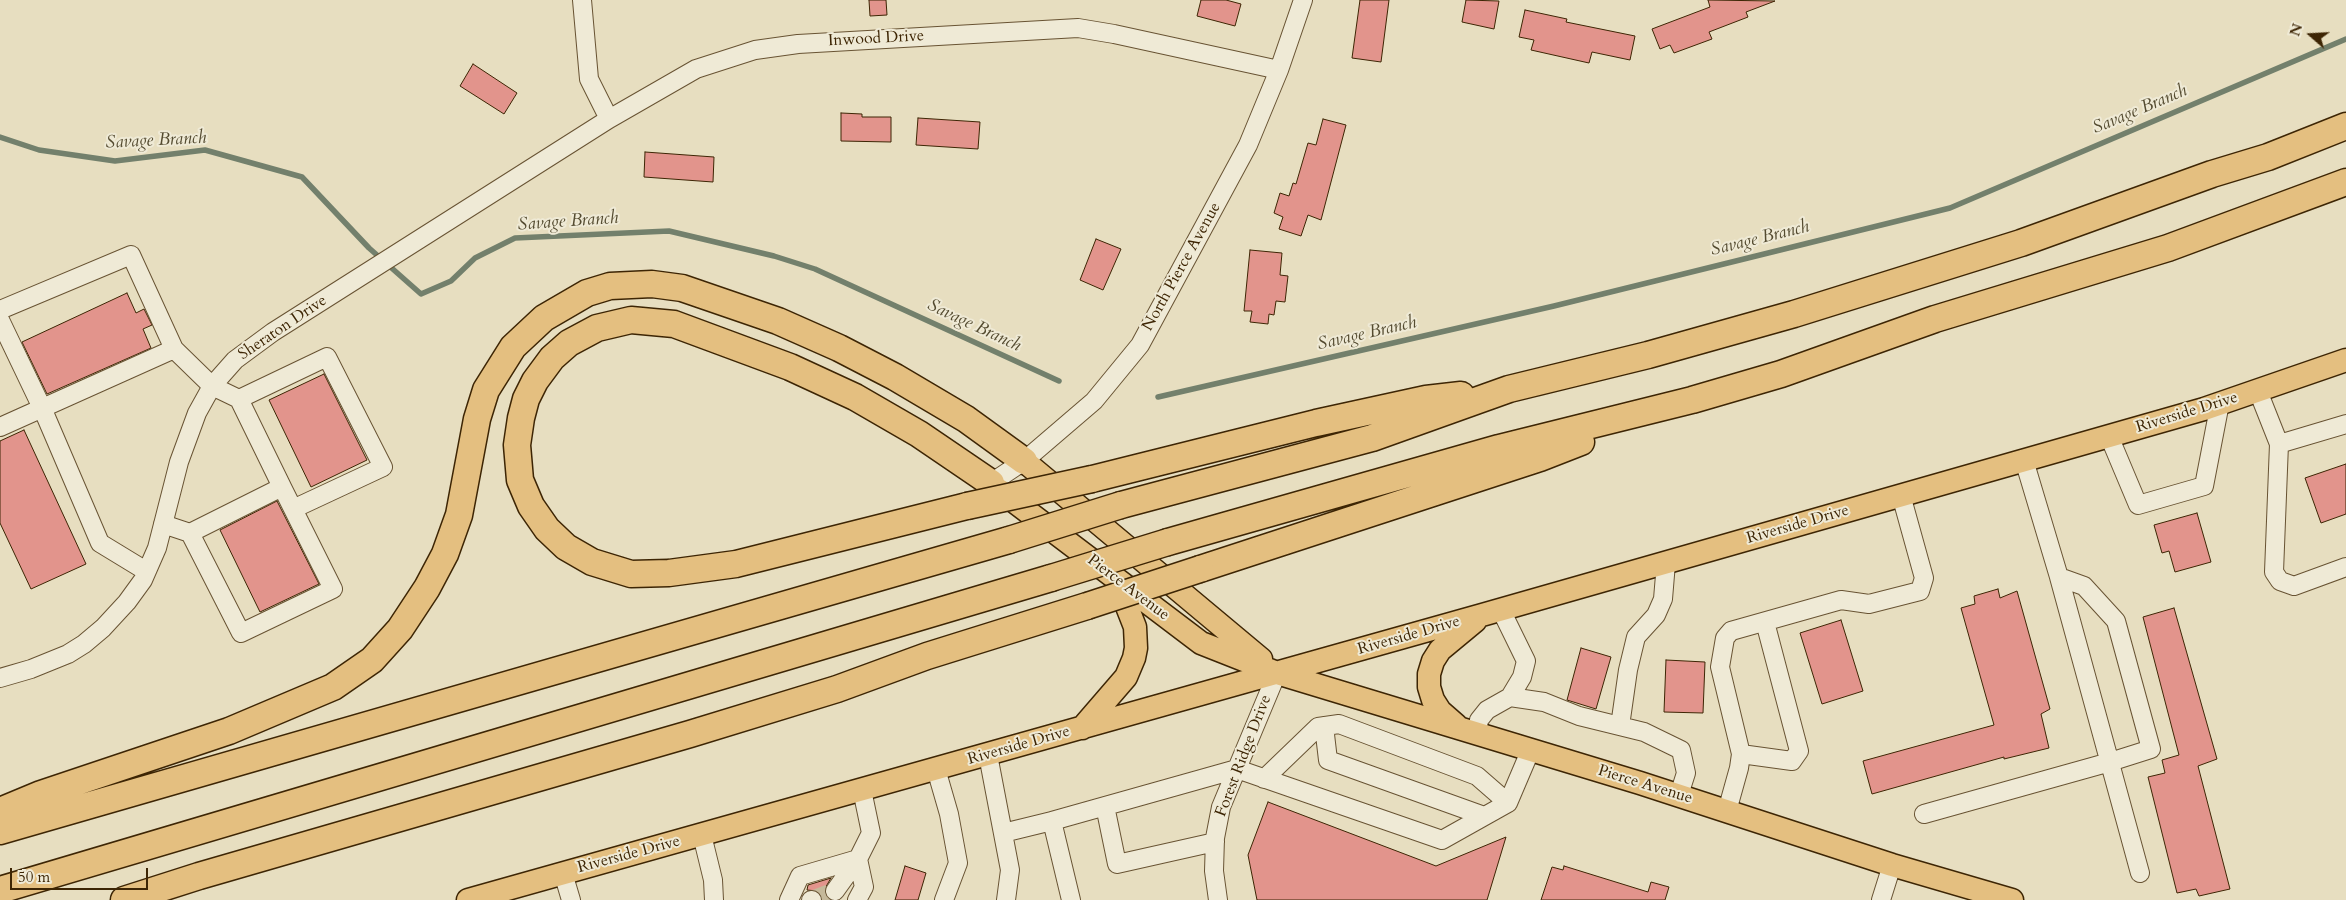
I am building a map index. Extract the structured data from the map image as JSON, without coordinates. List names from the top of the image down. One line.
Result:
{"streets":{"main road":["Riverside Drive","Pierce Avenue"],"street":["Inwood Drive","North Pierce Avenue","Sheraton Drive","Forest Ridge Drive"]},"crossings":[["Inwood Drive","North Pierce Avenue"],["Inwood Drive","Sheraton Drive"],["North Pierce Avenue","Pierce Avenue"],["Riverside Drive","Pierce Avenue"],["Riverside Drive","Forest Ridge Drive"],["Pierce Avenue","Forest Ridge Drive"]],"water":["Savage Branch"],"scale_bar":"50 m","north":"left"}
